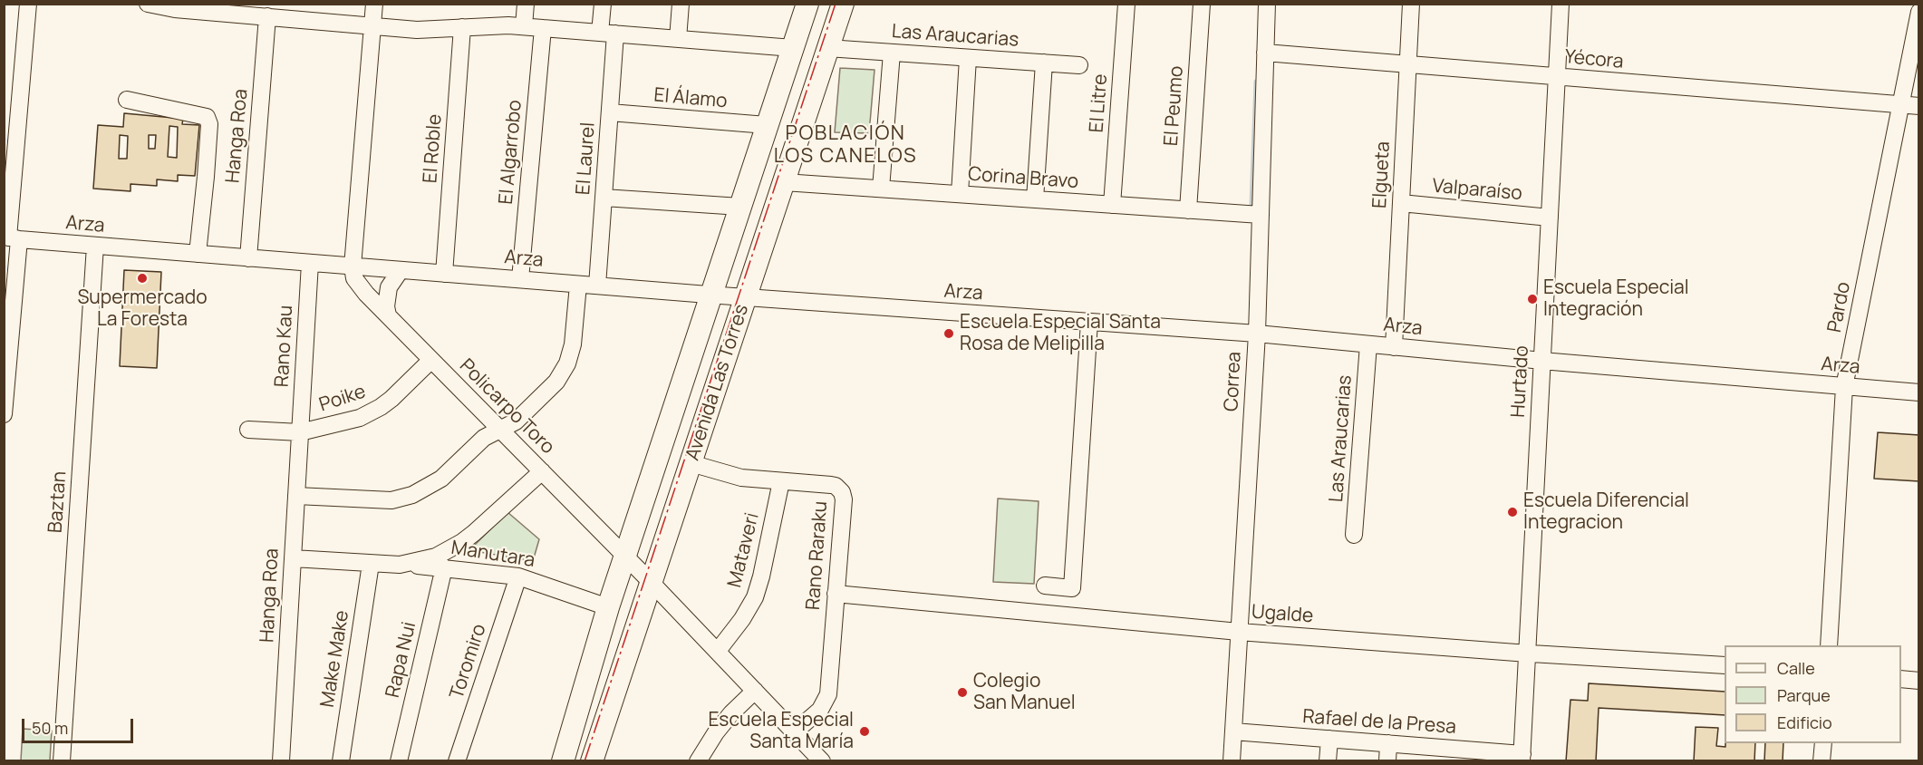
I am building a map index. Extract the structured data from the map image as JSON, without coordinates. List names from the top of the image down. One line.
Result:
{"streets":{"main road":["Avenida Las Torres"],"street":["Las Araucarias","Yécora","El Álamo","El Litre","El Peumo","Hanga Roa","El Roble","El Algarrobo","El Laurel","Elgueta","Corina Bravo","Valparaíso","Arza","Pardo","Rano Kau","Correa","Hurtado","Poike","Policarpo Toro","Baztan","Mataveri","Manutara","Rano Raraku","Ugalde","Make Make","Rapa Nui","Toromiro","Rafael de la Presa"]},"crossings":[["Las Araucarias","Arza"],["Las Araucarias","Avenida Las Torres"],["Yécora","Elgueta"],["Yécora","Pardo"],["Yécora","Correa"],["Yécora","Hurtado"],["El Álamo","El Laurel"],["El Álamo","Avenida Las Torres"],["El Litre","Corina Bravo"],["El Peumo","Corina Bravo"],["Hanga Roa","Arza"],["Hanga Roa","Rano Kau"],["Hanga Roa","Poike"],["Hanga Roa","Manutara"],["El Roble","Arza"],["El Algarrobo","Arza"],["El Laurel","Arza"],["Elgueta","Valparaíso"],["Elgueta","Arza"],["Corina Bravo","Correa"],["Corina Bravo","Avenida Las Torres"],["Valparaíso","Hurtado"],["Arza","Pardo"],["Arza","Rano Kau"],["Arza","Correa"],["Arza","Hurtado"],["Arza","Avenida Las Torres"],["Arza","Policarpo Toro"],["Arza","Baztan"],["Rano Kau","Poike"],["Correa","Ugalde"],["Correa","Rafael de la Presa"],["Hurtado","Ugalde"],["Hurtado","Rafael de la Presa"],["Avenida Las Torres","Policarpo Toro"],["Avenida Las Torres","Manutara"],["Avenida Las Torres","Rano Raraku"],["Poike","Policarpo Toro"],["Policarpo Toro","Mataveri"],["Policarpo Toro","Manutara"],["Policarpo Toro","Rano Raraku"],["Mataveri","Rano Raraku"],["Manutara","Make Make"],["Manutara","Rapa Nui"],["Manutara","Toromiro"],["Rano Raraku","Ugalde"]],"districts":["POBLACIÓN LOS CANELOS"],"places":["Supermercado La Foresta","Escuela Especial Integración","Escuela Especial Santa Rosa de Melipilla","Escuela Diferencial Integracion","Colegio San Manuel","Escuela Especial Santa María"],"legend":["Calle","Parque","Edificio"],"scale_bar":"50 m"}
